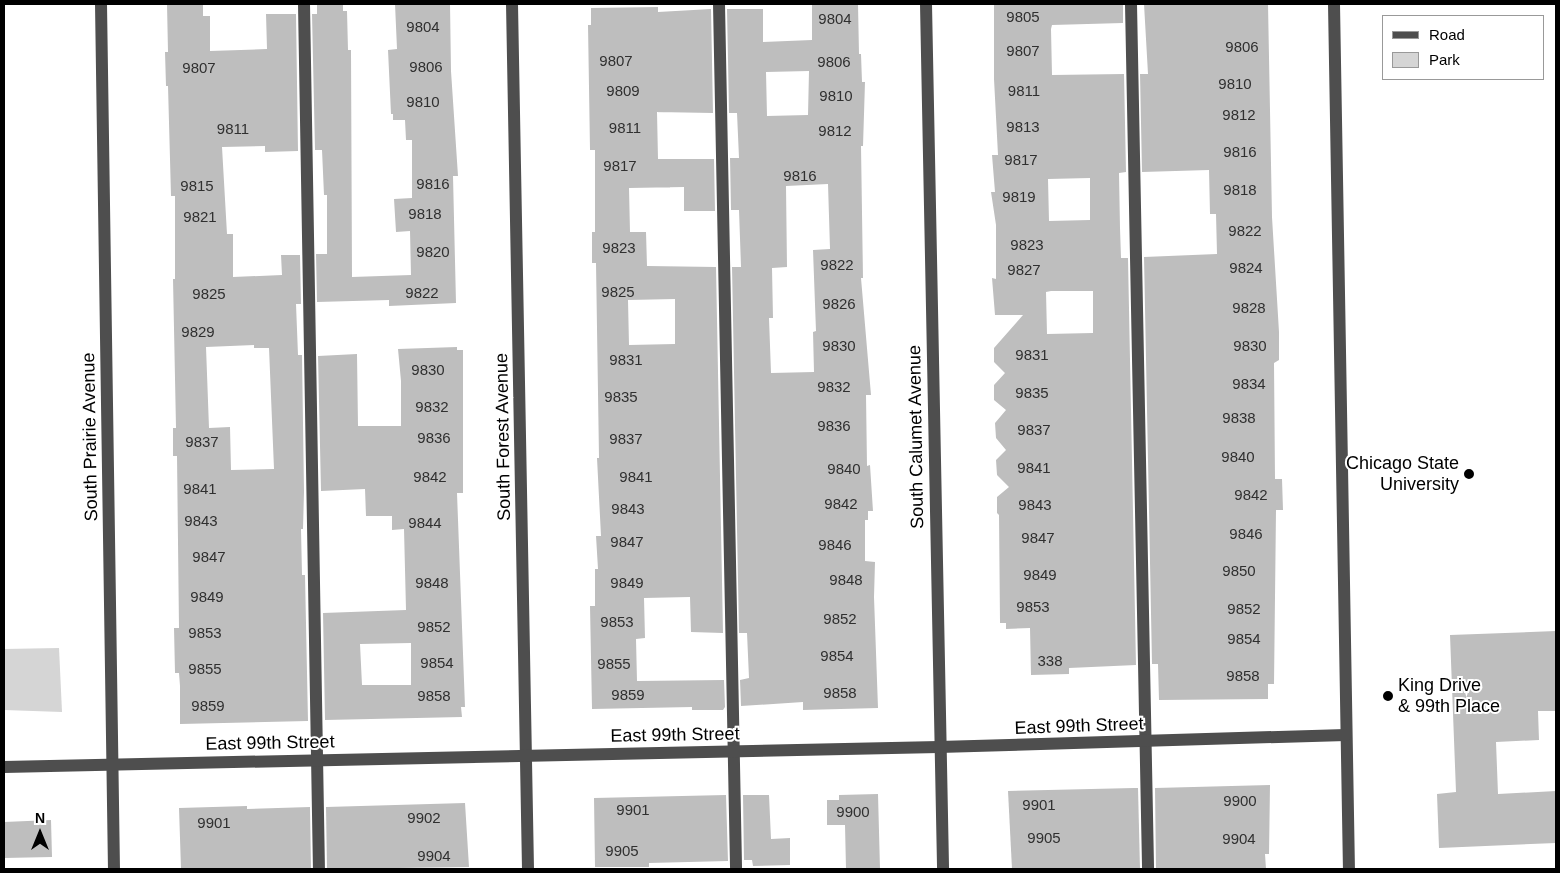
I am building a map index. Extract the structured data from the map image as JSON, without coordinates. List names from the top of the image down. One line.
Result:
{"streets":{"street":["South Prairie Avenue","South Forest Avenue","South Calumet Avenue","East 99th Street"]},"crossings":[["South Prairie Avenue","East 99th Street"],["South Forest Avenue","East 99th Street"],["South Calumet Avenue","East 99th Street"]],"places":["Chicago State University","King Drive & 99th Place"],"house_numbers":["9805","9804","9804","9806","9807","9807","9806","9806","9807","9810","9809","9811","9810","9810","9812","9813","9811","9811","9812","9816","9817","9817","9816","9816","9815","9818","9819","9818","9821","9822","9823","9823","9820","9822","9824","9827","9825","9822","9825","9826","9828","9829","9830","9830","9831","9831","9830","9834","9832","9835","9835","9832","9838","9836","9837","9836","9837","9837","9840","9841","9840","9842","9841","9841","9842","9842","9843","9843","9843","9844","9846","9847","9847","9846","9847","9850","9849","9848","9848","9849","9849","9853","9852","9852","9853","9852","9853","9854","9854","338","9854","9855","9855","9858","9858","9859","9858","9859","9900","9901","9901","9900","9902","9901","9905","9904","9905","9904"],"legend":["Road","Park"],"north":"top"}
